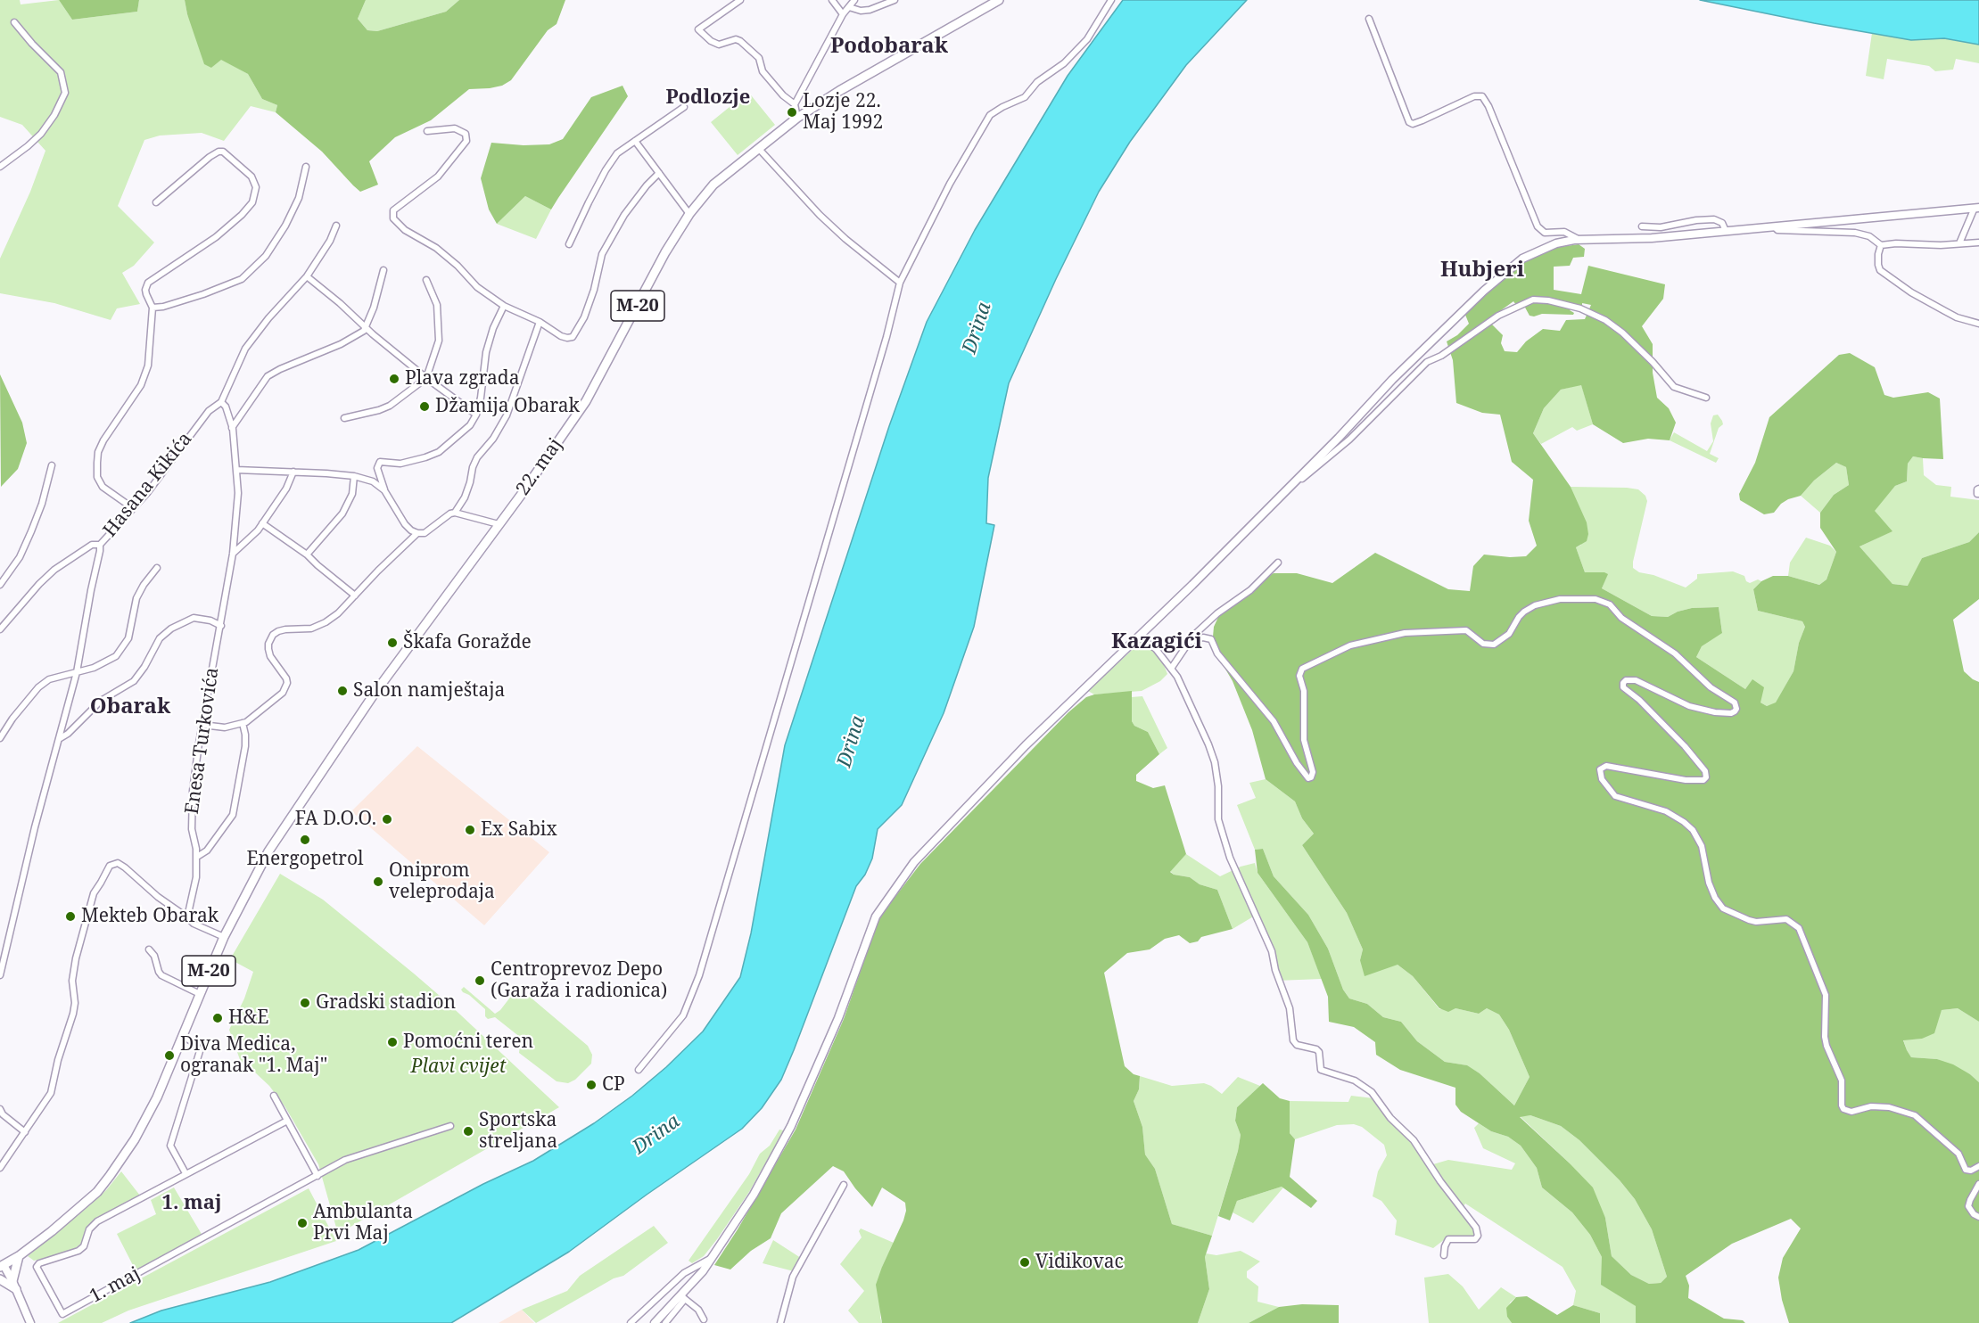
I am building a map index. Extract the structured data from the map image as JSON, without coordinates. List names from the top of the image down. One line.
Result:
{"streets":{"main road":["M-20","22. maj"],"street":["Hasana Kikića","Enesa Turkovića","1. maj"]},"crossings":[["M-20","22. maj"],["Hasana Kikića","Enesa Turkovića"]],"districts":["Podobarak","Podlozje","Hubjeri","Kazagići","Obarak","1. maj"],"water":["Drina"],"parks":["Plavi cvijet"],"places":["Lozje 22. Maj 1992","Plava zgrada","Džamija Obarak","Škafa Goražde","Salon namještaja","FA D.O.O.","Ex Sabix","Energopetrol","Oniprom veleprodaja","Mekteb Obarak","Centroprevoz Depo (Garaža i radionica)","Gradski stadion","H&E","Pomoćni teren","Diva Medica, ogranak \"1. Maj\"","CP","Sportska streljana","Ambulanta Prvi Maj","Vidikovac"]}
